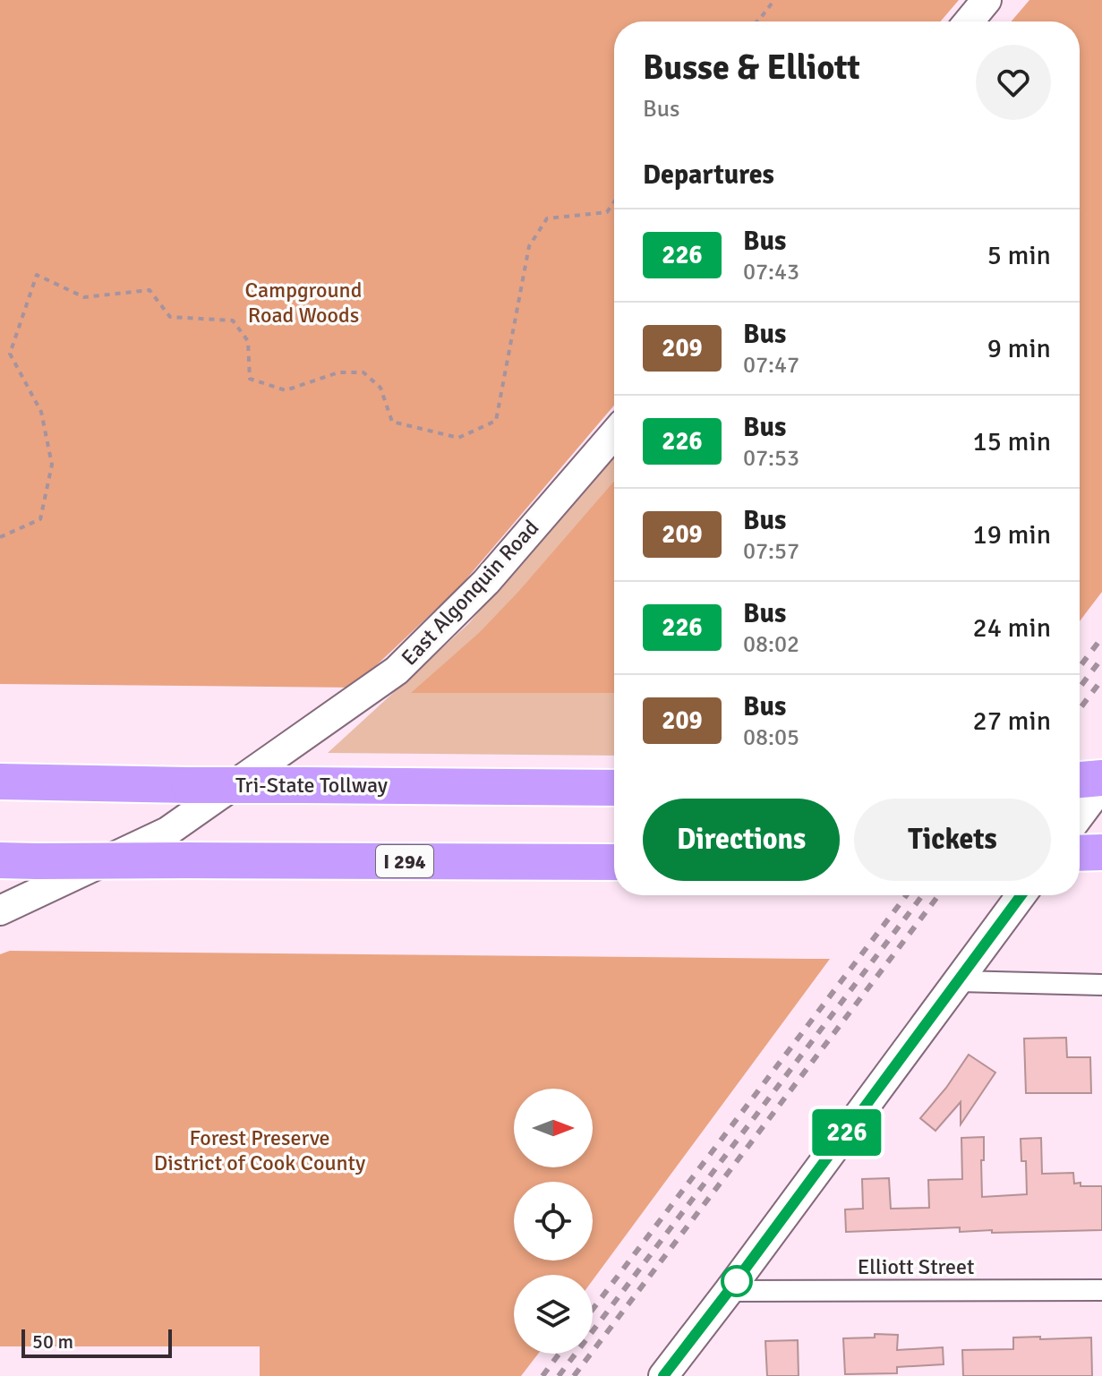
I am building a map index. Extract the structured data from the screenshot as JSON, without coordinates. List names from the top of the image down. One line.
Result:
{"streets":{"highway":["Tri-State Tollway","I 294"],"main road":["East Algonquin Road"],"street":["Elliott Street"]},"parks":["Campground Road Woods","Forest Preserve District of Cook County"],"lines":["bus line 226"],"scale_bar":"50 m","north":"right","page":{"on_map":"226","heading":[["Busse & Elliott","Bus"],"Departures"],"list":[{"mark":"226","name":"Bus","note":"07:43","value":"5 min"},{"mark":"209","name":"Bus","note":"07:47","value":"9 min"},{"mark":"226","name":"Bus","note":"07:53","value":"15 min"},{"mark":"209","name":"Bus","note":"07:57","value":"19 min"},{"mark":"226","name":"Bus","note":"08:02","value":"24 min"},{"mark":"209","name":"Bus","note":"08:05","value":"27 min"}],"buttons":["Directions","Tickets"],"scale":"50 m"}}
